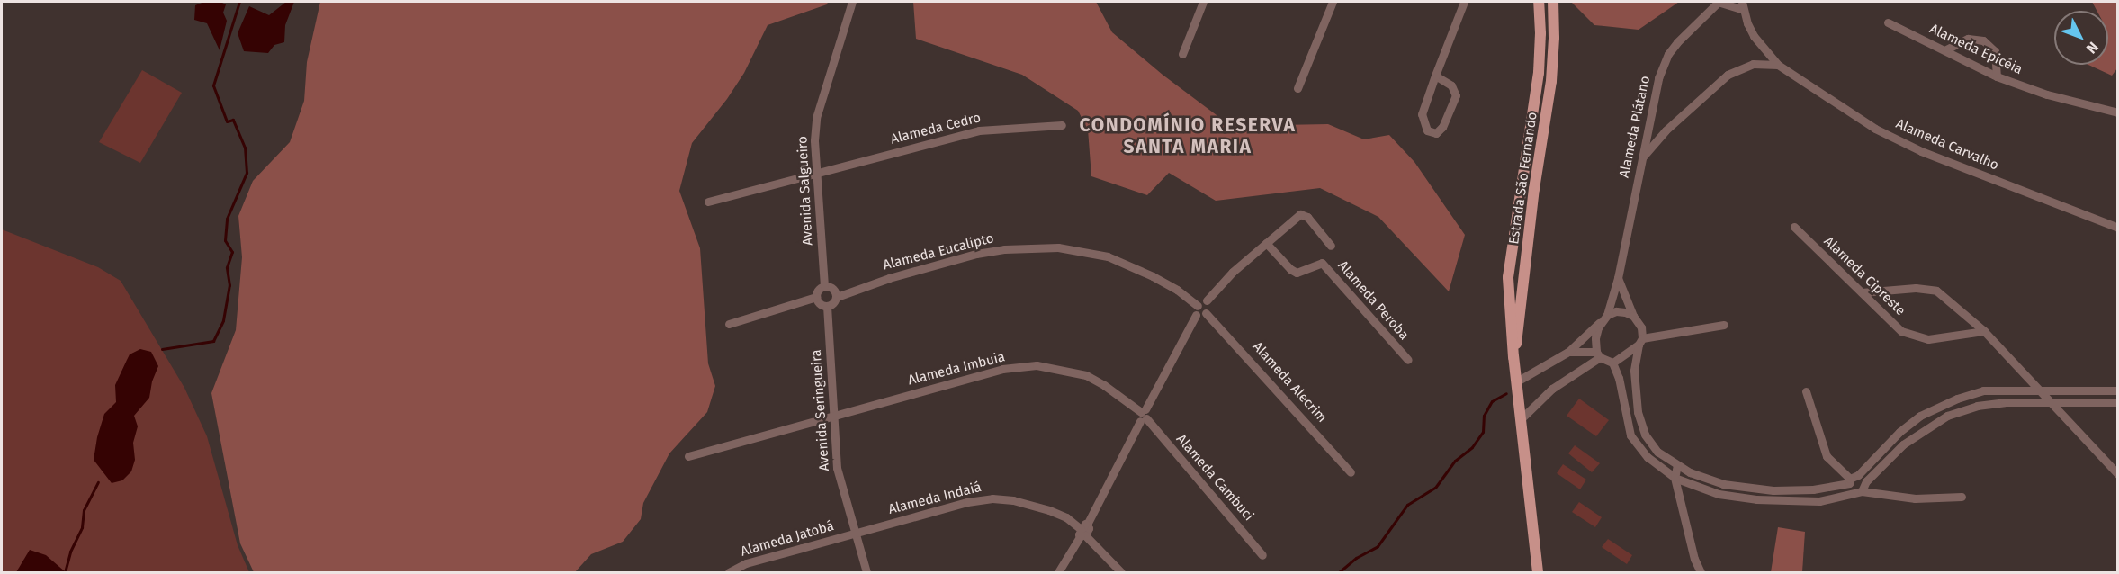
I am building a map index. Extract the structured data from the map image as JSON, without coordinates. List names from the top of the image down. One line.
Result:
{"streets":{"main road":["Estrada São Fernando"],"street":["Alameda Epicéia","Alameda Plátano","Alameda Cedro","Alameda Carvalho","Avenida Salgueiro","Alameda Eucalipto","Alameda Cipreste","Alameda Peroba","Alameda Imbuia","Alameda Alecrim","Avenida Seringueira","Alameda Cambuci","Alameda Indaiá","Alameda Jatobá"]},"crossings":[["Alameda Cedro","Avenida Salgueiro"],["Avenida Salgueiro","Alameda Eucalipto"],["Avenida Salgueiro","Avenida Seringueira"],["Alameda Eucalipto","Avenida Seringueira"],["Alameda Imbuia","Avenida Seringueira"],["Alameda Imbuia","Alameda Cambuci"],["Avenida Seringueira","Alameda Indaiá"],["Avenida Seringueira","Alameda Jatobá"],["Alameda Indaiá","Alameda Jatobá"]],"districts":["CONDOMÍNIO RESERVA SANTA MARIA"],"north":"bottom right"}
